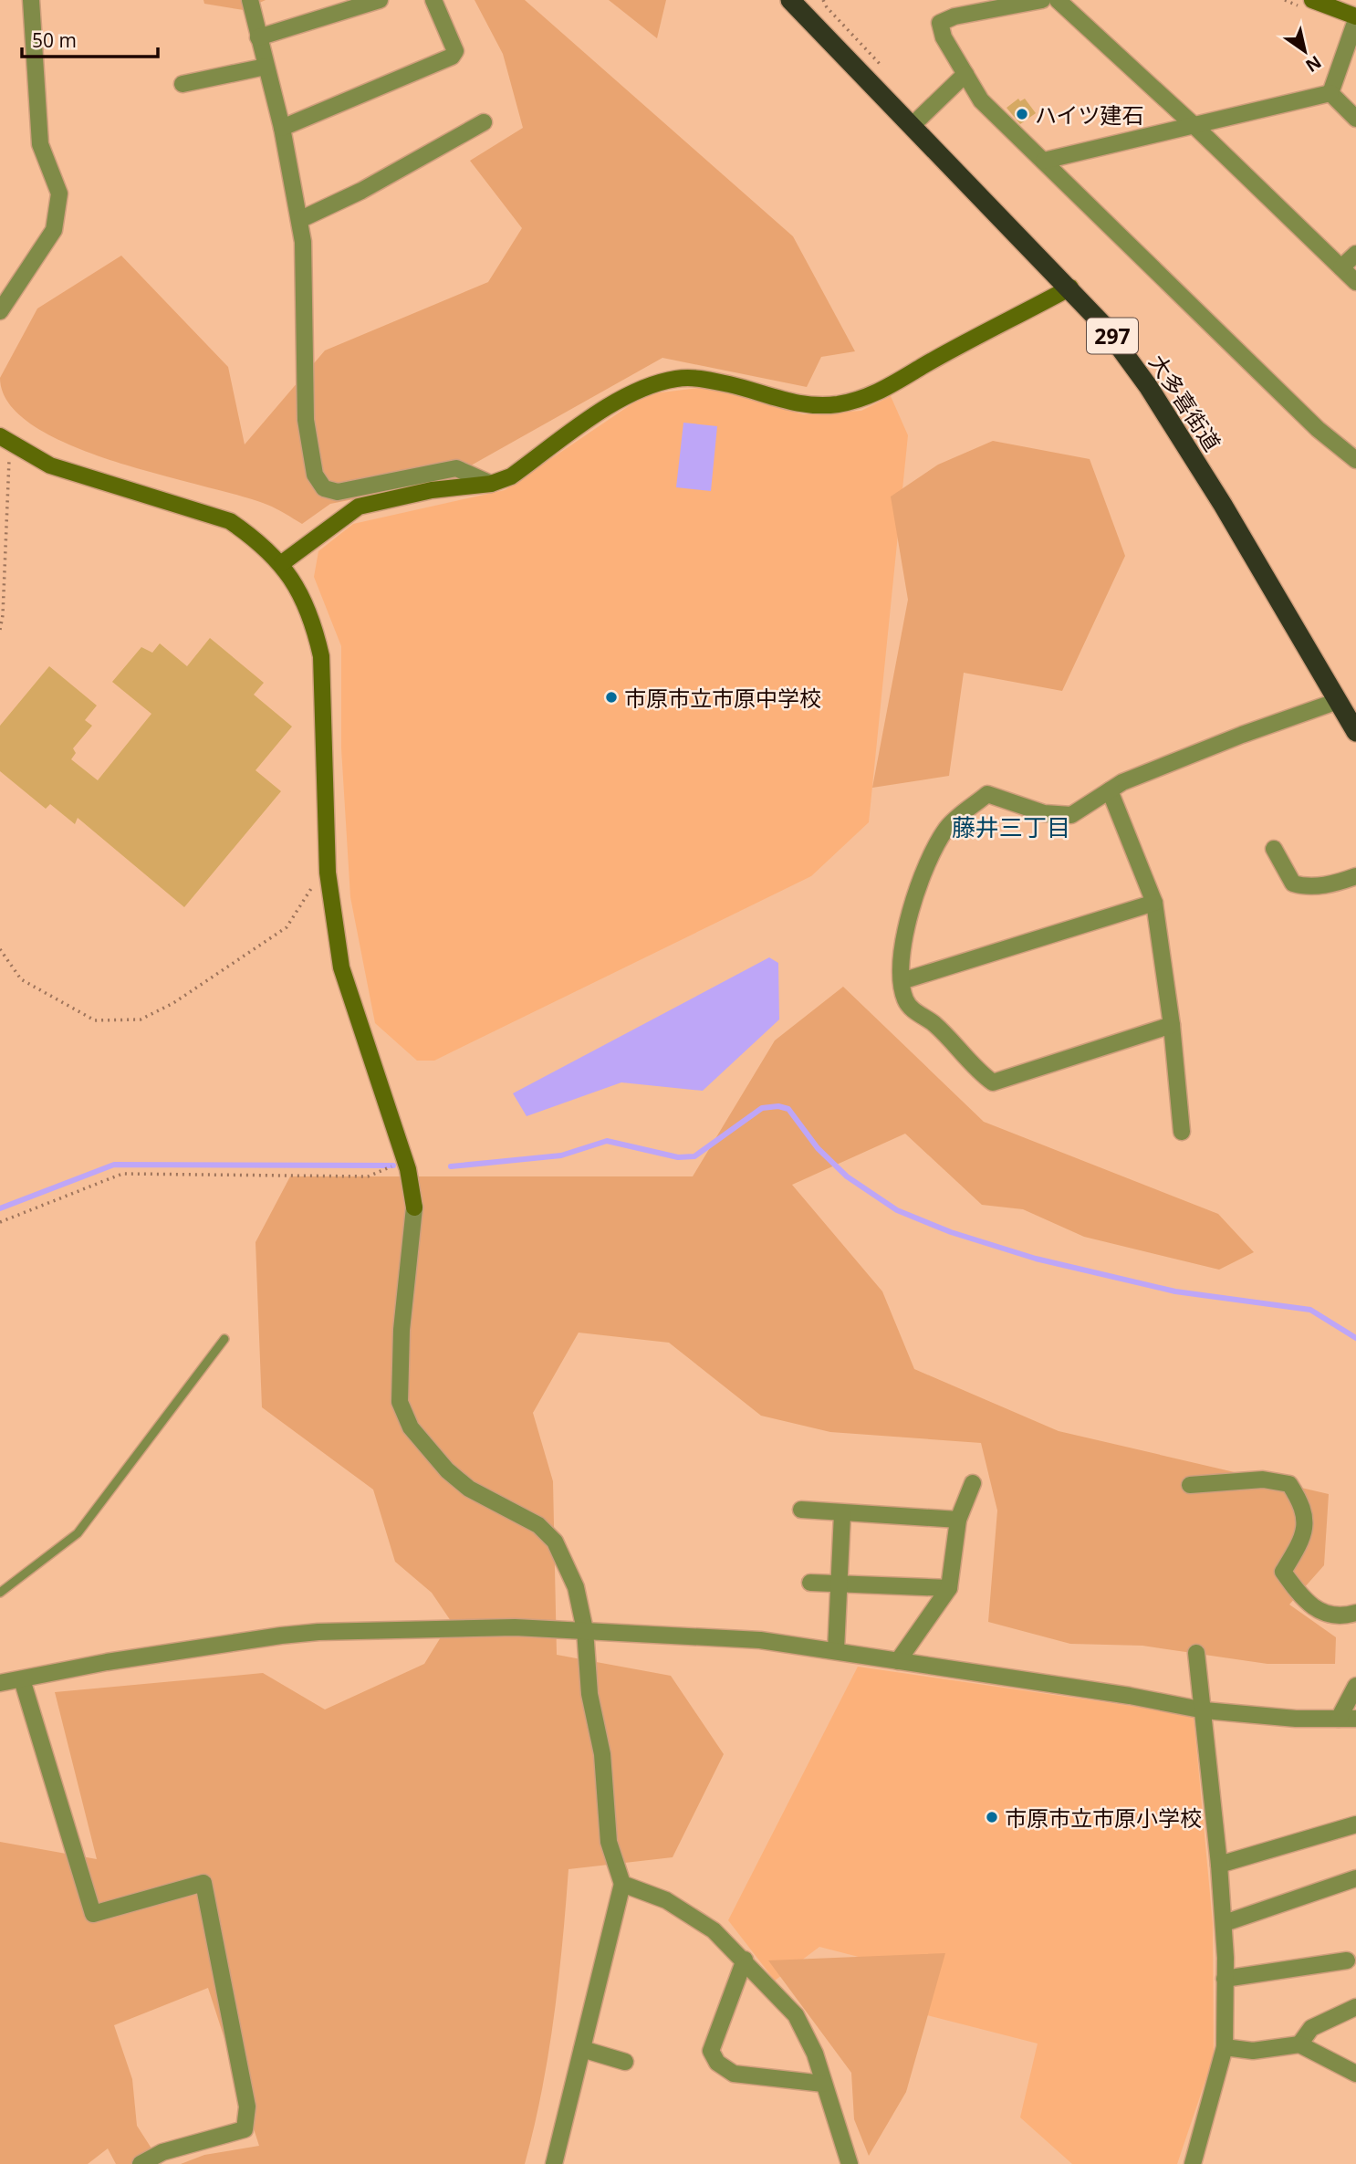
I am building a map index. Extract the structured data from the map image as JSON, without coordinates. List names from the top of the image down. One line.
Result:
{"streets":{"highway":["297","大多喜街道"]},"districts":["藤井三丁目"],"places":["ハイツ建石","市原市立市原中学校","市原市立市原小学校"],"scale_bar":"50 m","north":"bottom right"}
